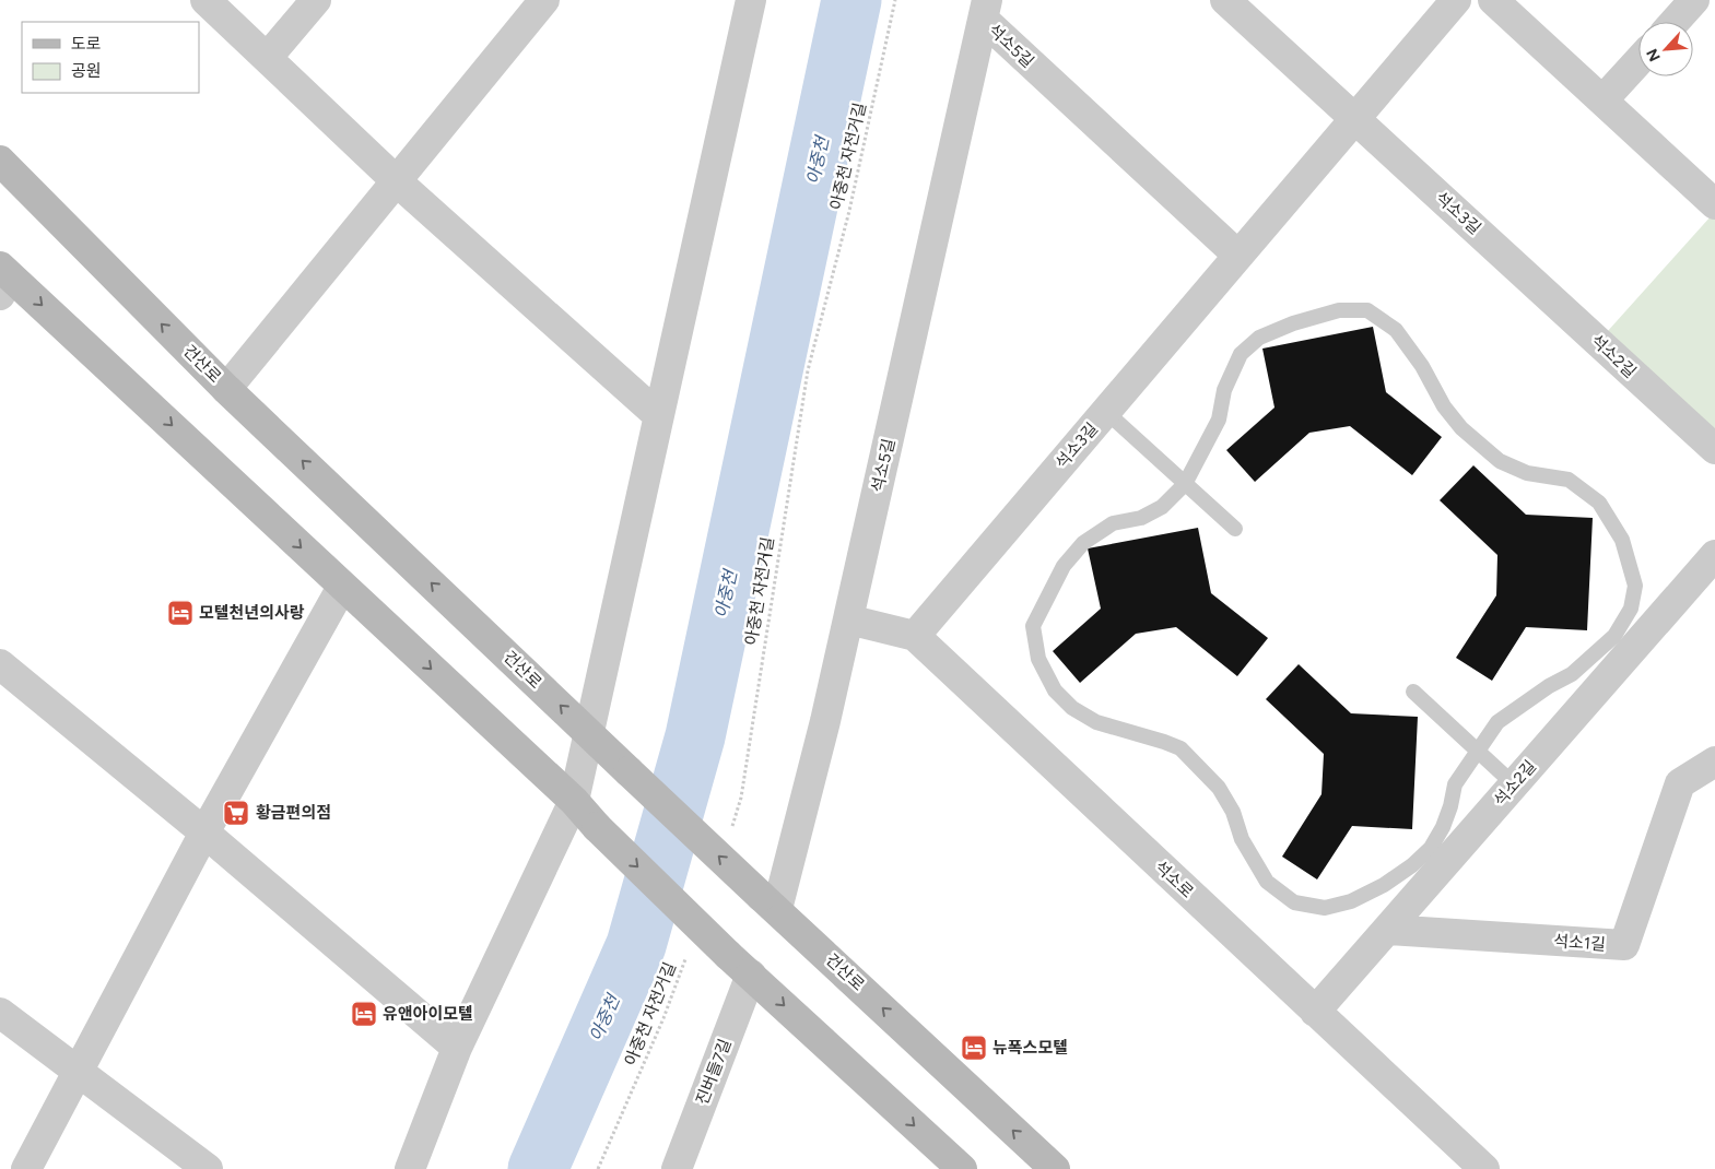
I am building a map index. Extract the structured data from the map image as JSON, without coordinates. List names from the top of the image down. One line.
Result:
{"streets":{"street":["석소5길","석소3길","석소2길","건산로","석소로","석소1길","진버들7길"],"path":["아중천 자전거길"]},"crossings":[["석소5길","석소3길"],["석소5길","건산로"],["석소5길","석소로"],["석소3길","석소2길"],["석소3길","석소로"],["석소2길","석소로"],["석소2길","석소1길"]],"water":["아중천"],"places":{"hotel":["모텔천년의사랑","유앤아이모텔","뉴폭스모텔"],"supermarket":["황금편의점"]},"legend":["도로","공원"],"north":"bottom left"}
